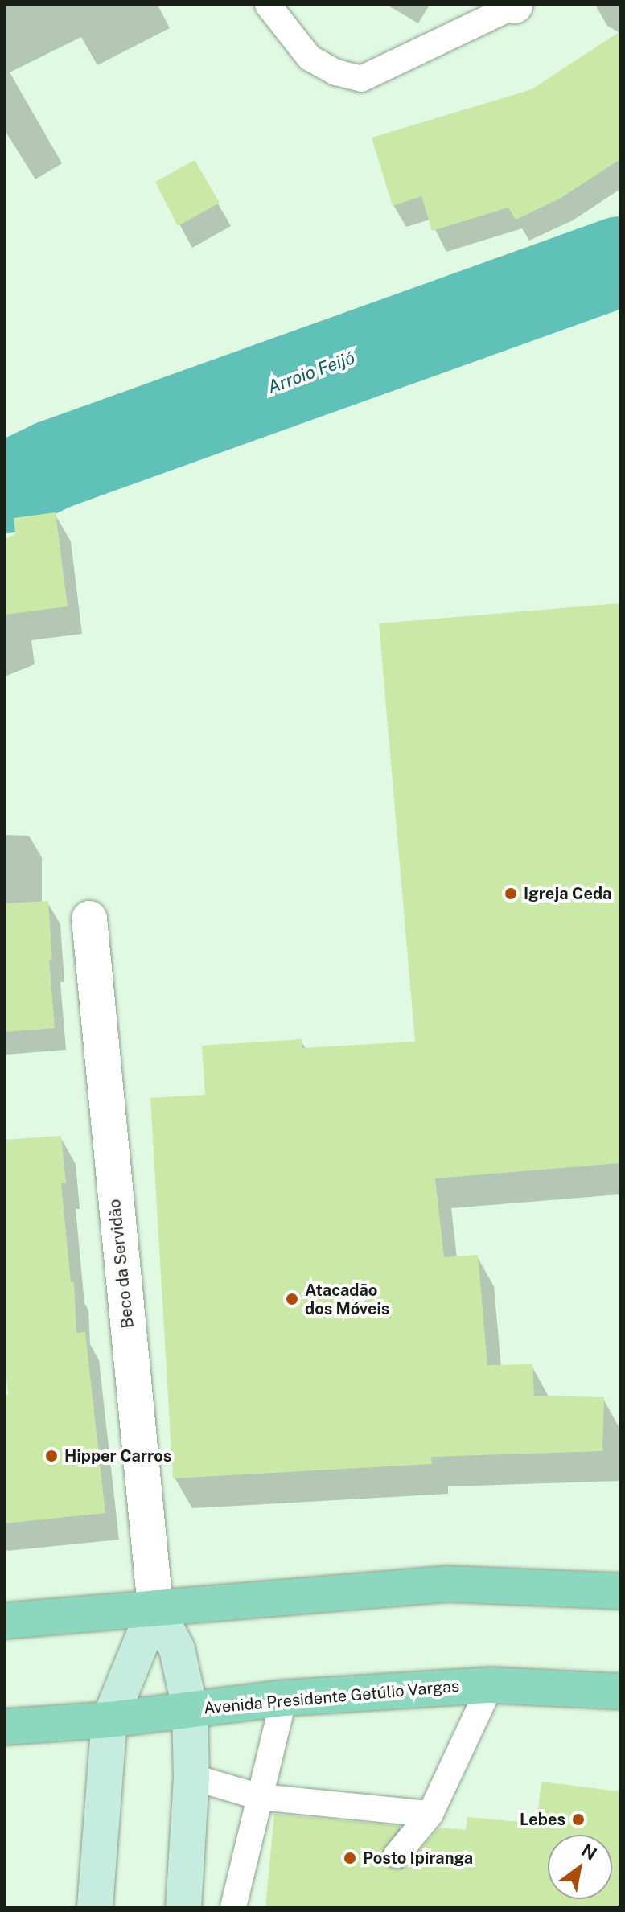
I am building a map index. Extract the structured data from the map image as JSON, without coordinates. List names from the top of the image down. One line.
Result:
{"streets":{"main road":["Avenida Presidente Getúlio Vargas"],"street":["Beco da Servidão"]},"water":["Arroio Feijó"],"places":["Igreja Ceda","Atacadão dos Móveis","Hipper Carros","Lebes","Posto Ipiranga"],"north":"top right"}
